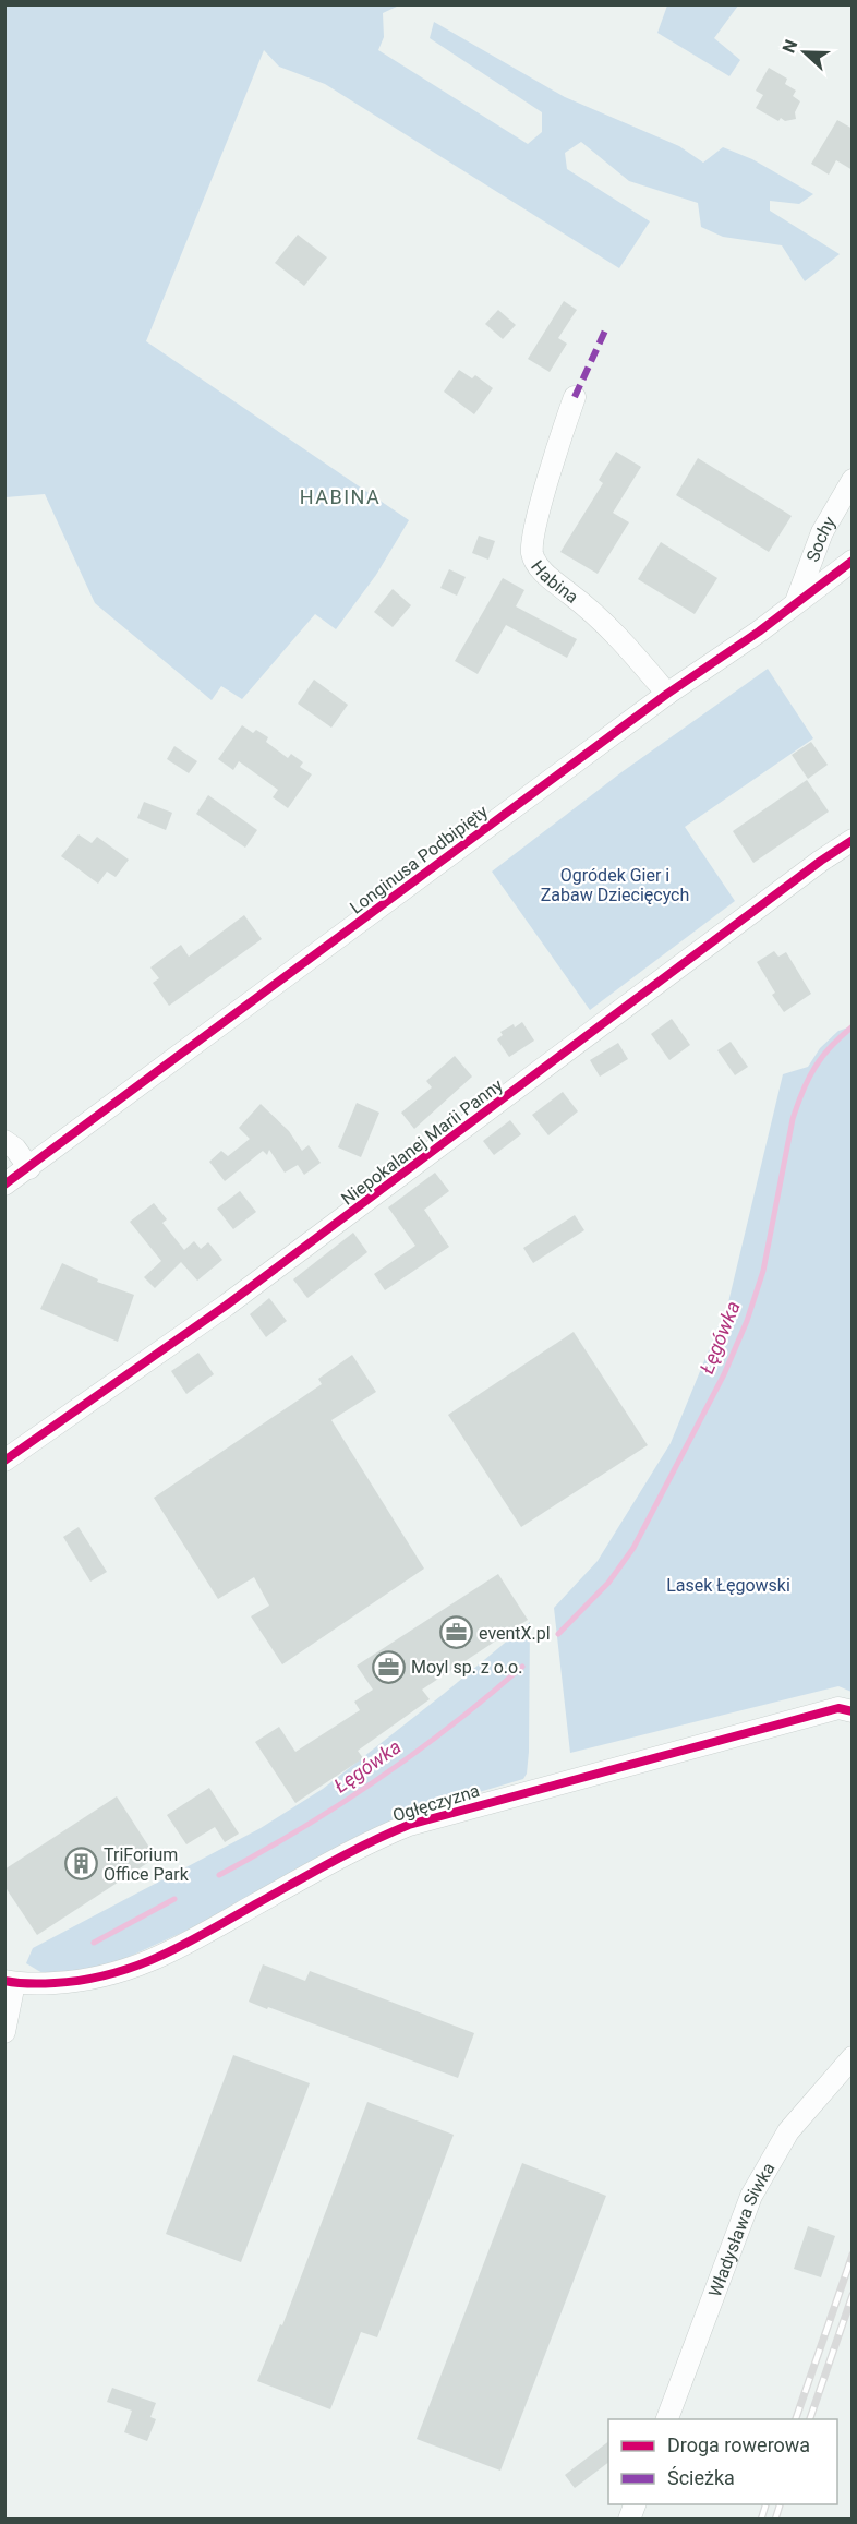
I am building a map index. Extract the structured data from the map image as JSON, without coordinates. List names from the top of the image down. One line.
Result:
{"streets":{"street":["Sochy","Habina","Longinusa Podbipięty","Niepokalanej Marii Panny","Ogłęczyzna","Władysława Siwka"]},"crossings":[["Sochy","Longinusa Podbipięty"],["Habina","Longinusa Podbipięty"]],"districts":["HABINA"],"water":["Łęgówka"],"parks":["Ogródek Gier i Zabaw Dziecięcych","Lasek Łęgowski"],"places":{"office":["eventX.pl","Moyl sp. z o.o."],"building":["TriForium Office Park"]},"legend":["Droga rowerowa","Ścieżka"],"north":"left"}
